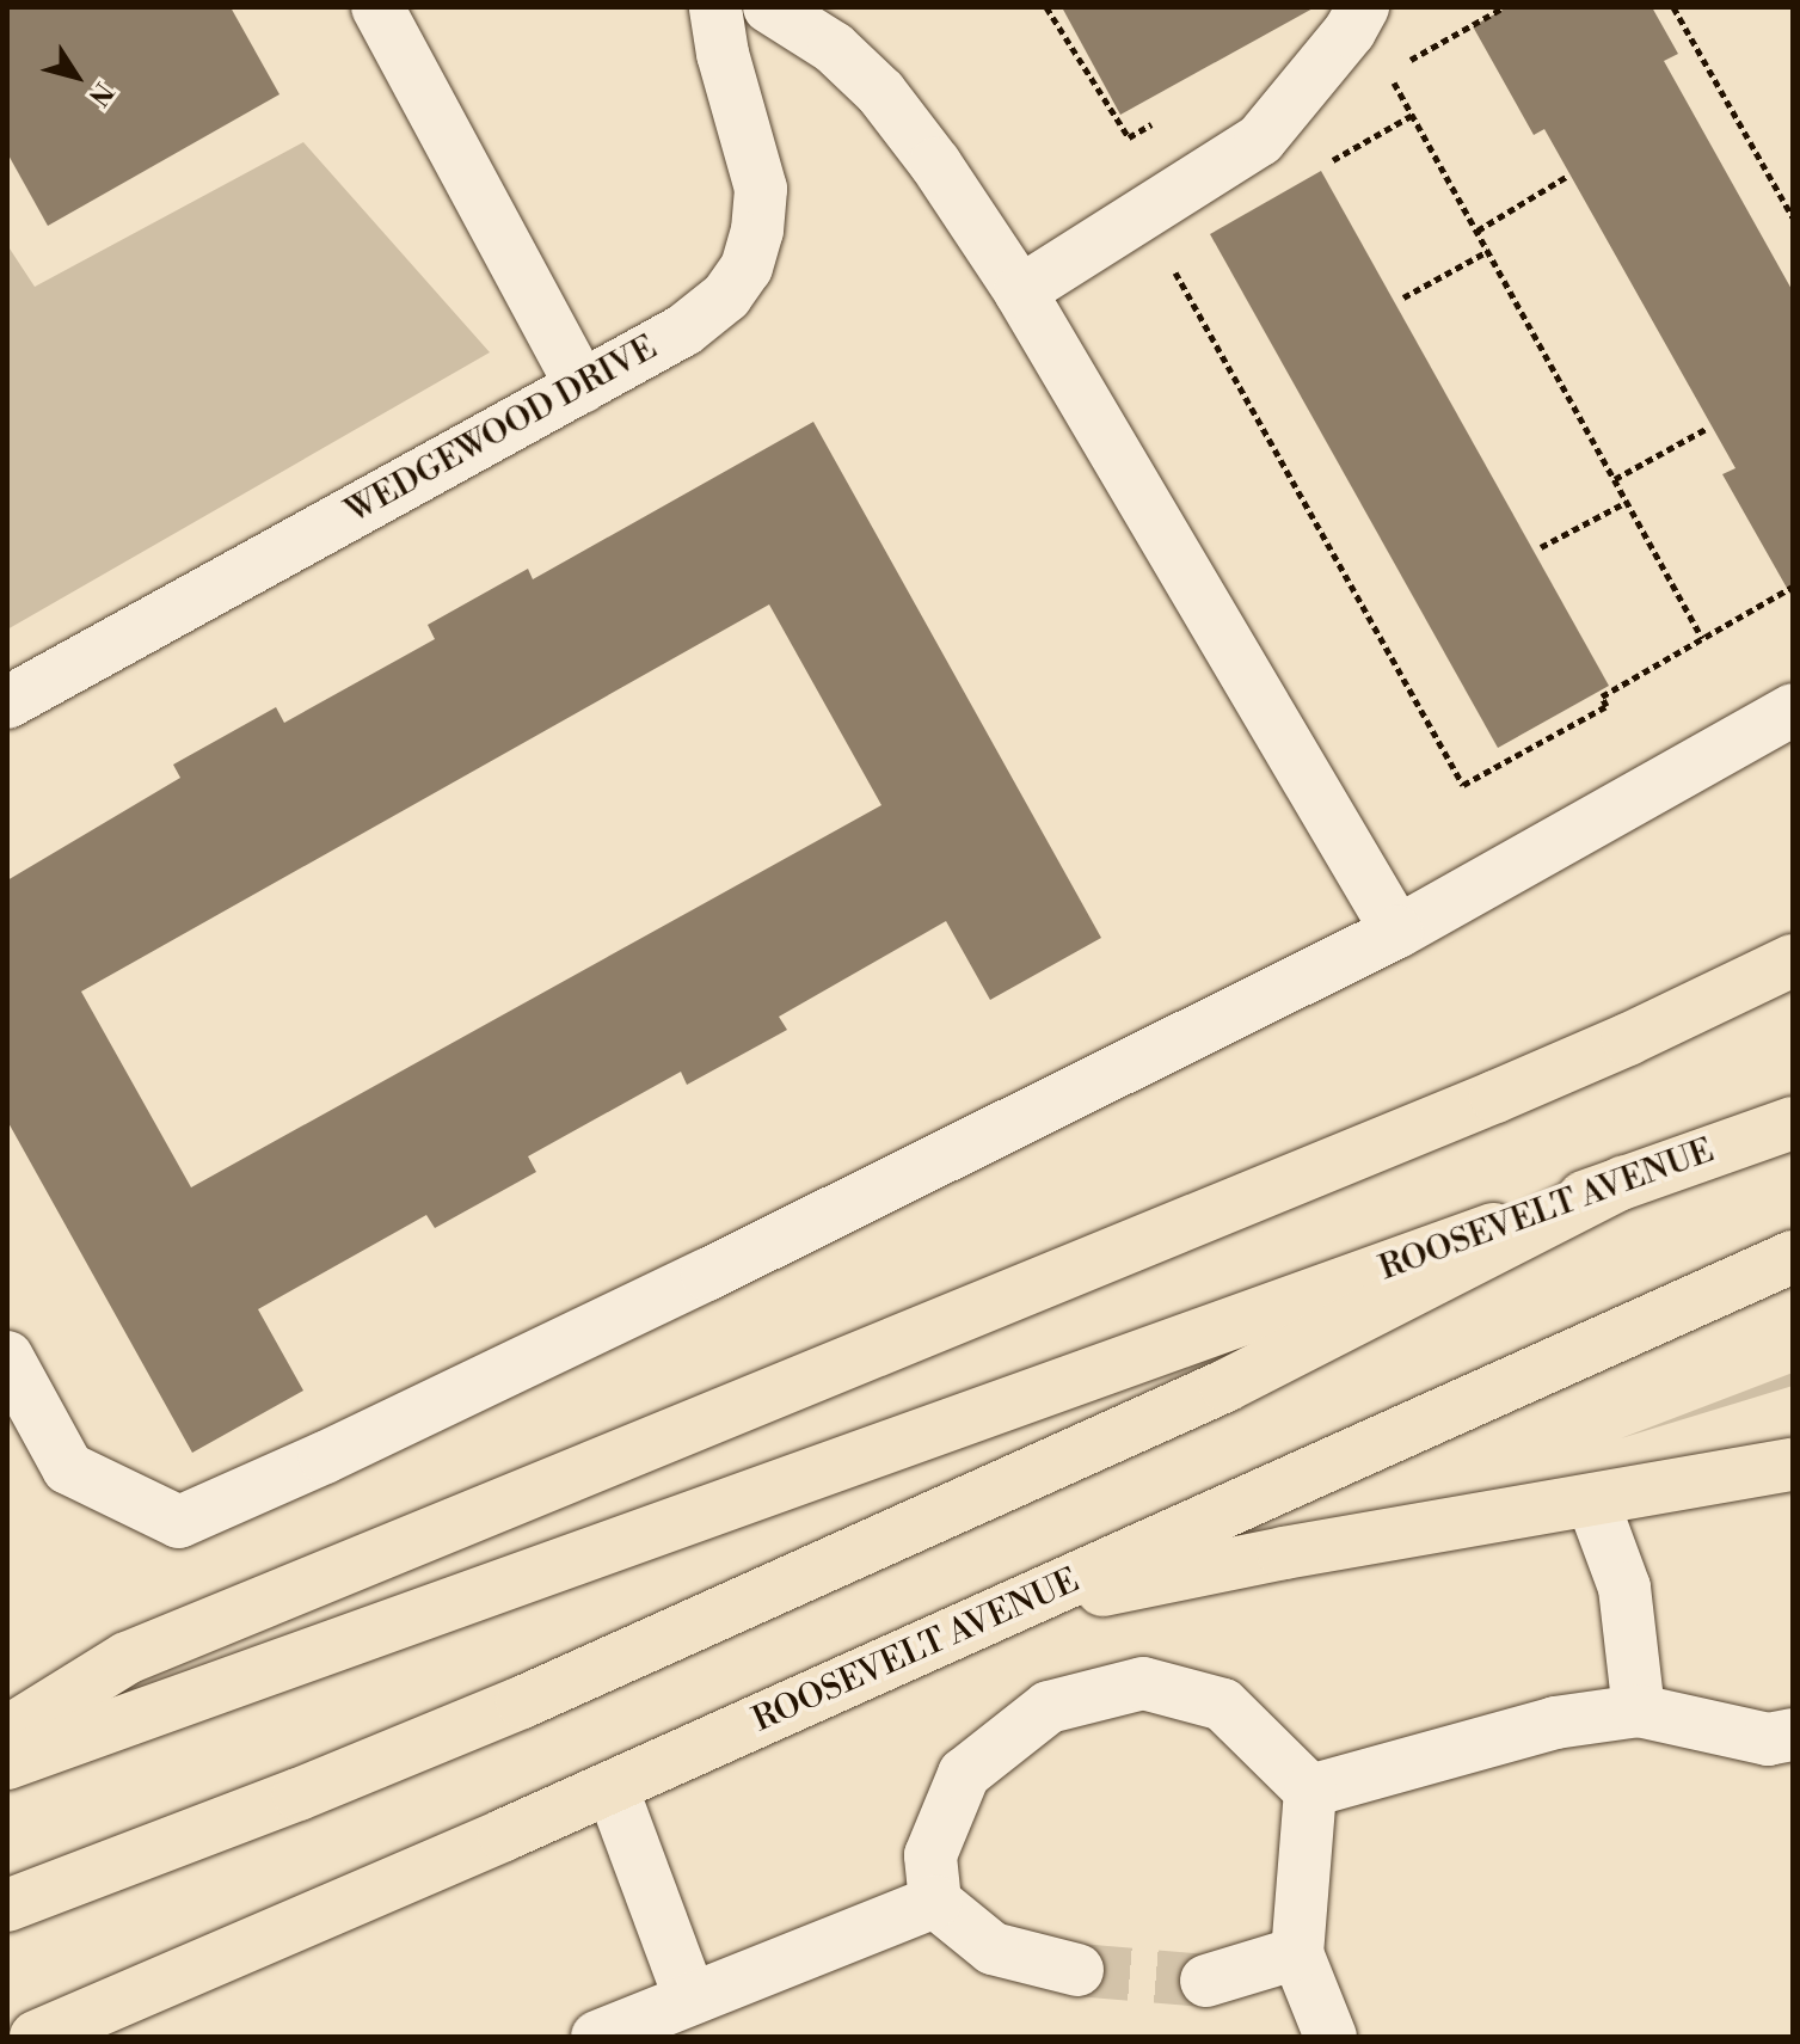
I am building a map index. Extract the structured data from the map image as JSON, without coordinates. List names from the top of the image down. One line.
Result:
{"streets":{"main road":["ROOSEVELT AVENUE"],"street":["WEDGEWOOD DRIVE"]},"north":"bottom right"}
